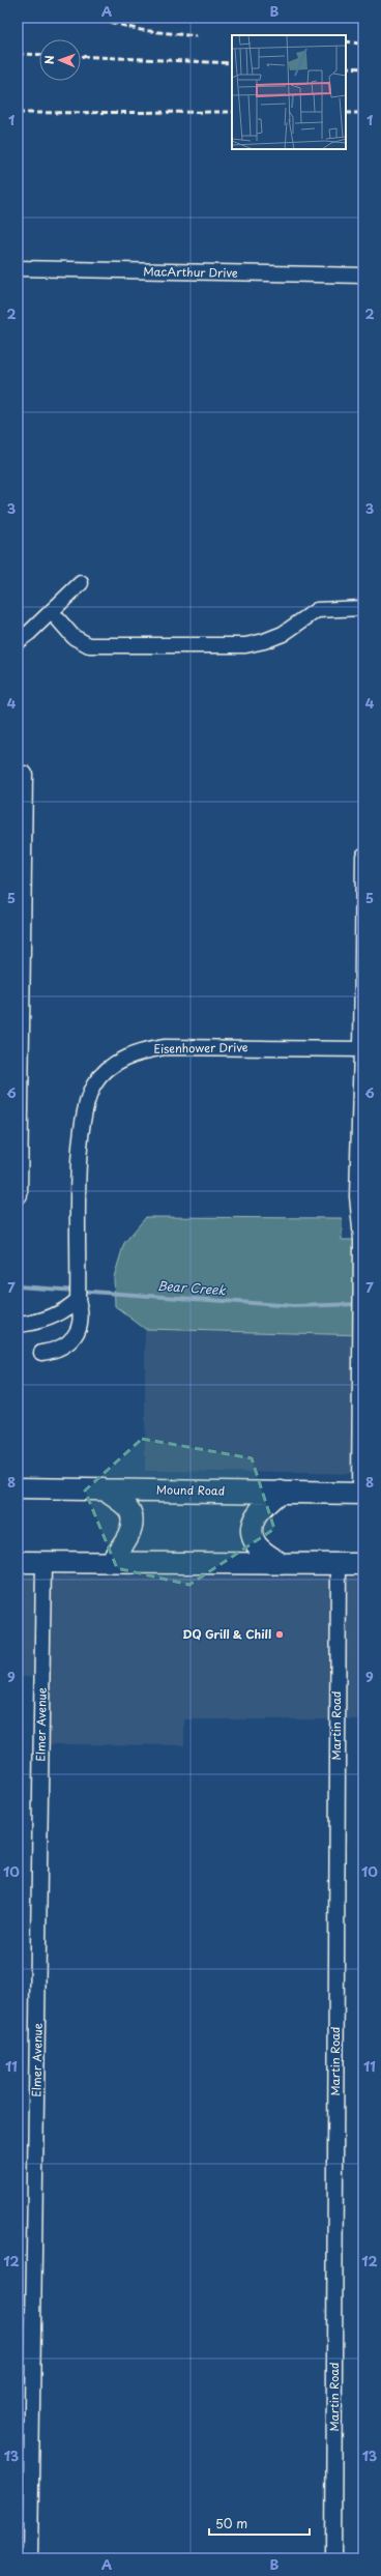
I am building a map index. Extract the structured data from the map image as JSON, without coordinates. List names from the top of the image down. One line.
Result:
{"streets":{"main road":["Mound Road"],"street":["MacArthur Drive","Eisenhower Drive","Elmer Avenue","Martin Road"]},"water":["Bear Creek"],"places":["DQ Grill & Chill"],"scale_bar":"50 m","north":"left","grid":{"columns":["A","B"],"rows":["1","2","3","4","5","6","7","8","9","10","11","12","13"]}}
